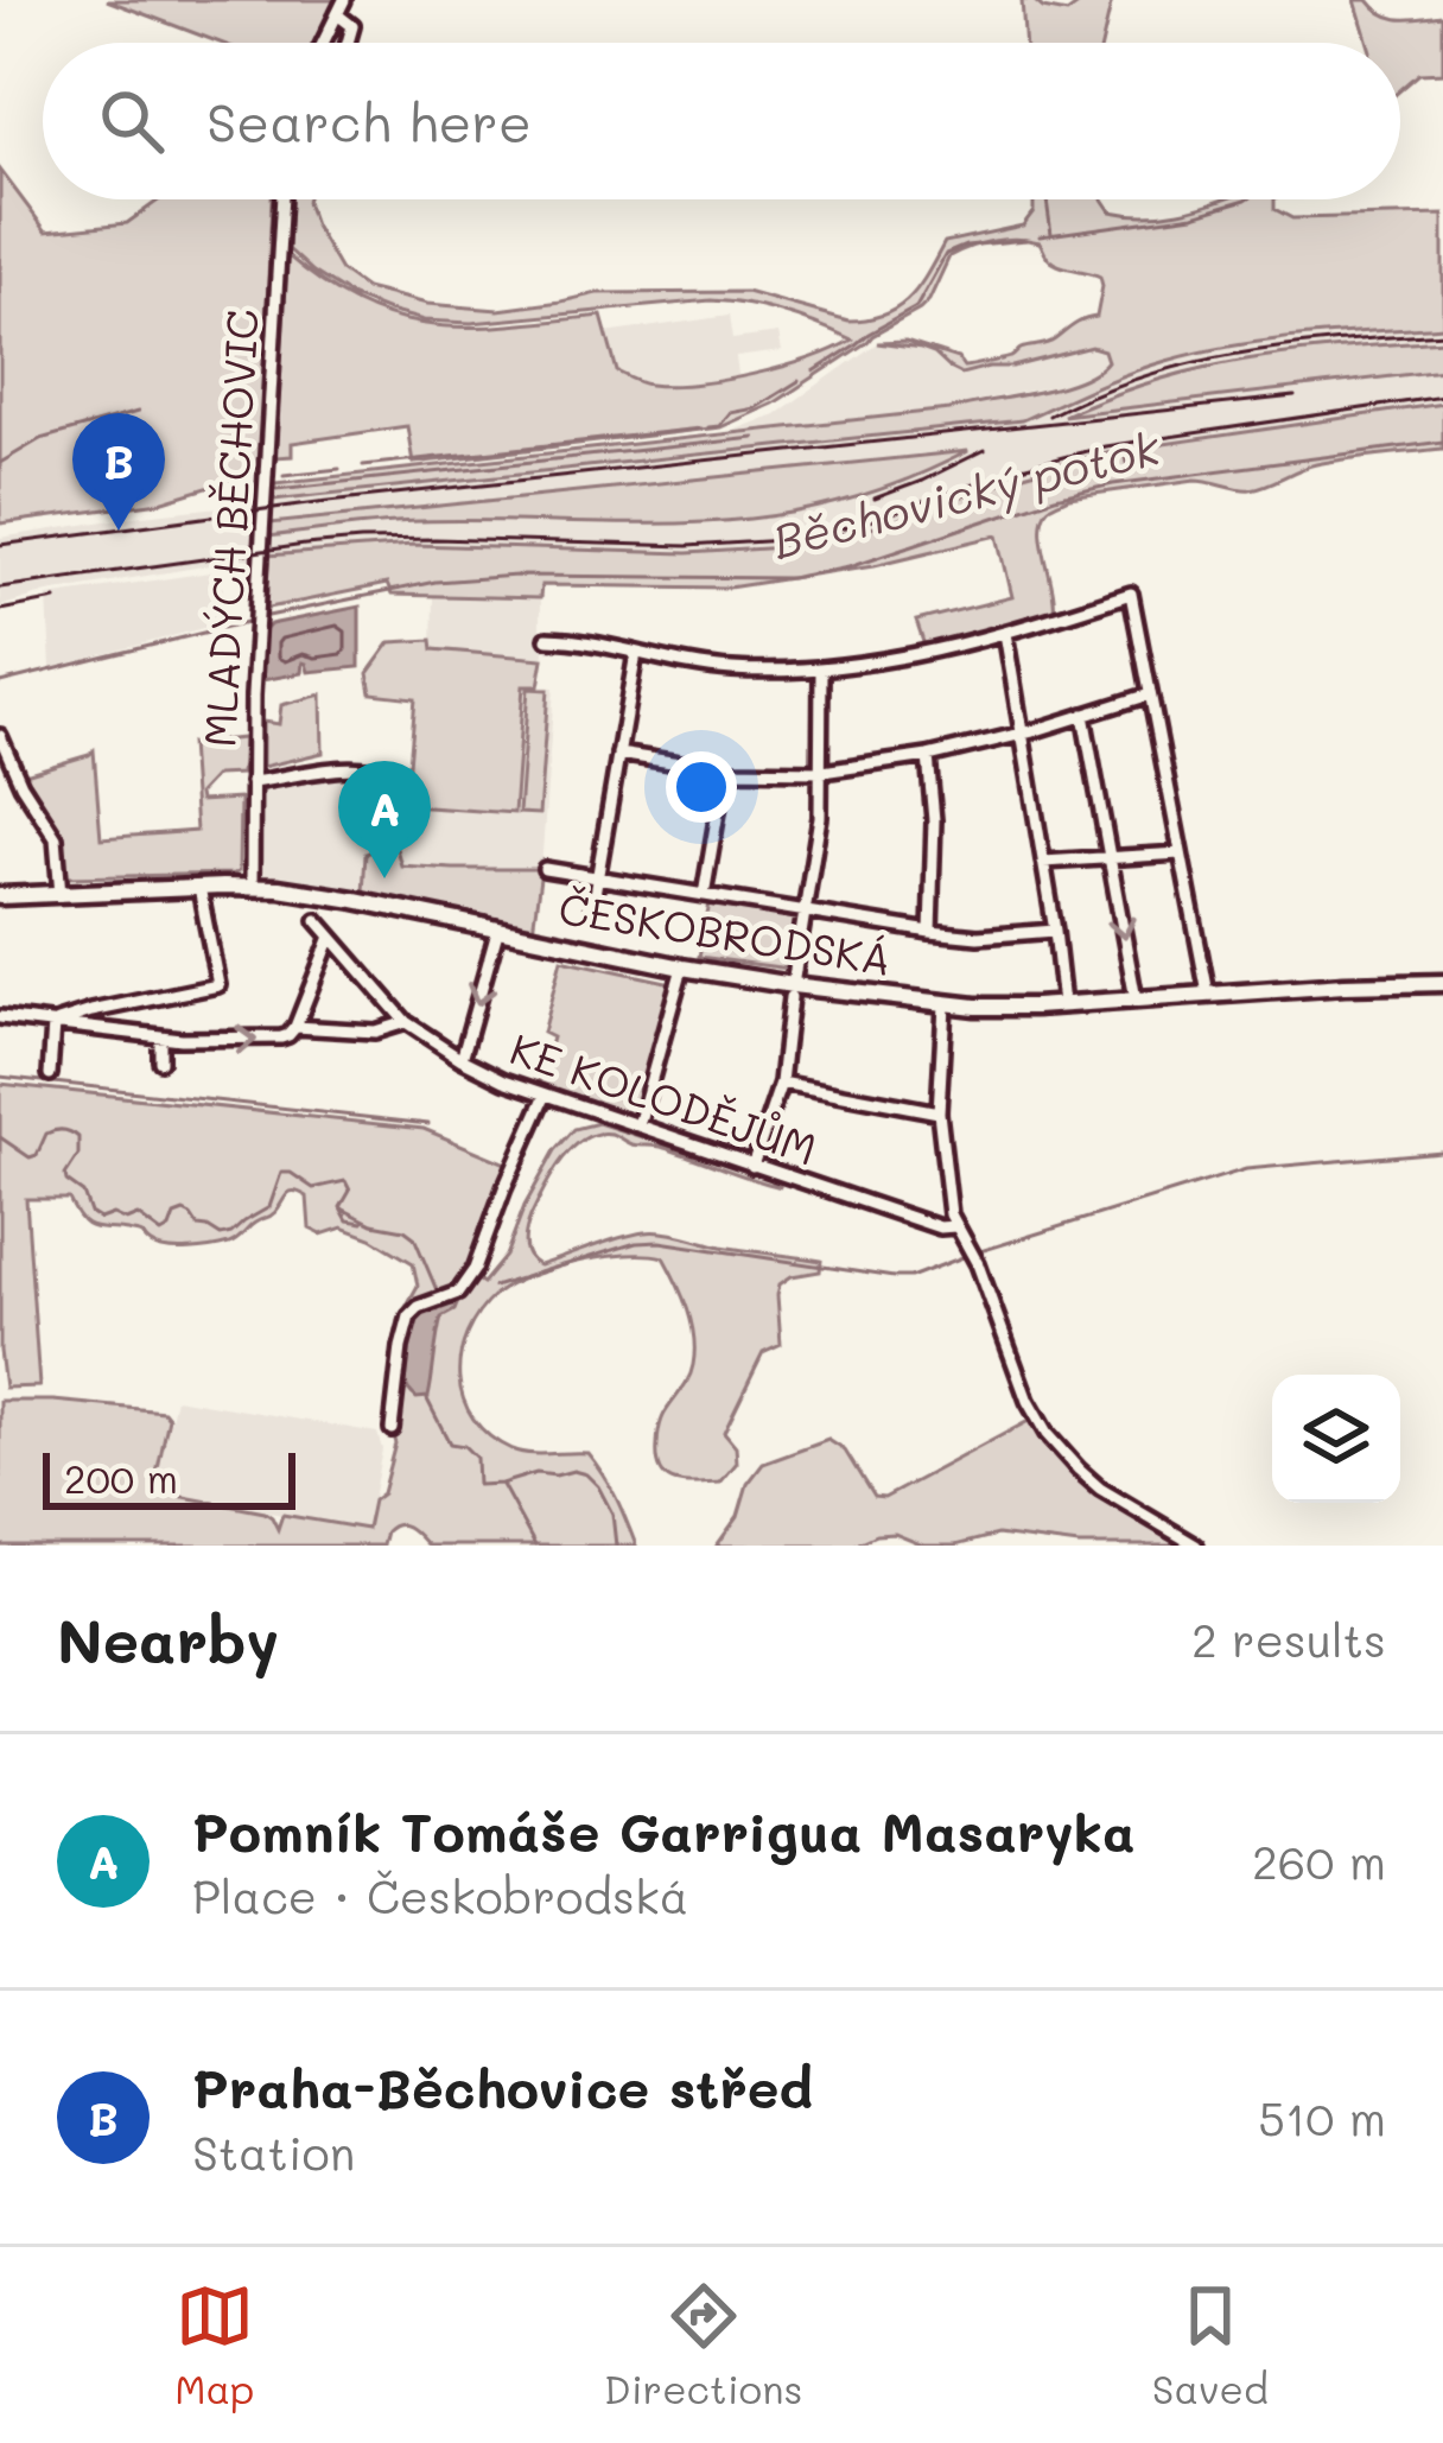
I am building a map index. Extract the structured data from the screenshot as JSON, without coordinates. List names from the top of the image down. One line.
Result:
{"streets":{"main road":["ČESKOBRODSKÁ"],"street":["MLADÝCH BĚCHOVIC","KE KOLODĚJŮM"]},"crossings":[["MLADÝCH BĚCHOVIC","ČESKOBRODSKÁ"]],"water":["Běchovický potok"],"scale_bar":"200 m","page":{"search":"Search here","pins":["B","A"],"scale":"200 m","heading":["Nearby","2 results"],"list":[{"mark":"A","name":"Pomník Tomáše Garrigua Masaryka","note":"Place · Českobrodská","value":"260 m"},{"mark":"B","name":"Praha-Běchovice střed","note":"Station","value":"510 m"}],"nav":["Map","Directions","Saved"]}}
